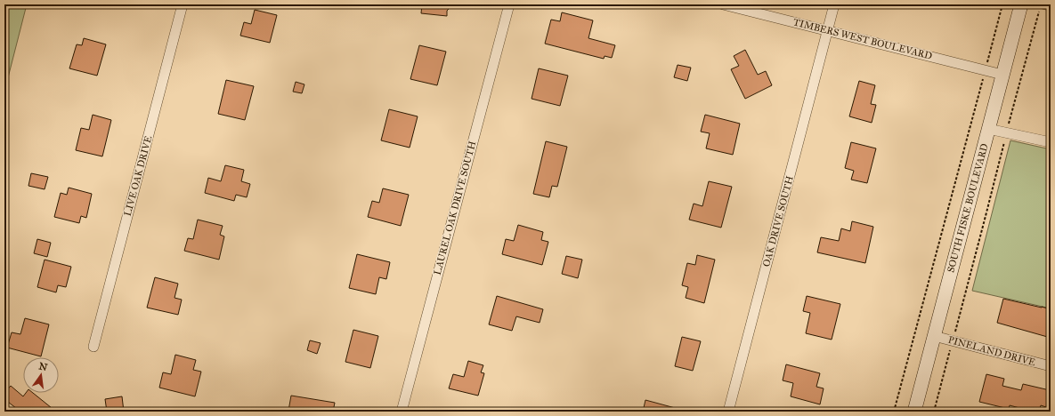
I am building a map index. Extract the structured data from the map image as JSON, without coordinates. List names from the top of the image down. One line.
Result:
{"streets":{"main road":["SOUTH FISKE BOULEVARD"],"street":["TIMBERS WEST BOULEVARD","LIVE OAK DRIVE","LAUREL OAK DRIVE SOUTH","OAK DRIVE SOUTH","PINELAND DRIVE"]},"crossings":[["TIMBERS WEST BOULEVARD","SOUTH FISKE BOULEVARD"],["TIMBERS WEST BOULEVARD","OAK DRIVE SOUTH"],["SOUTH FISKE BOULEVARD","PINELAND DRIVE"]],"north":"top"}
